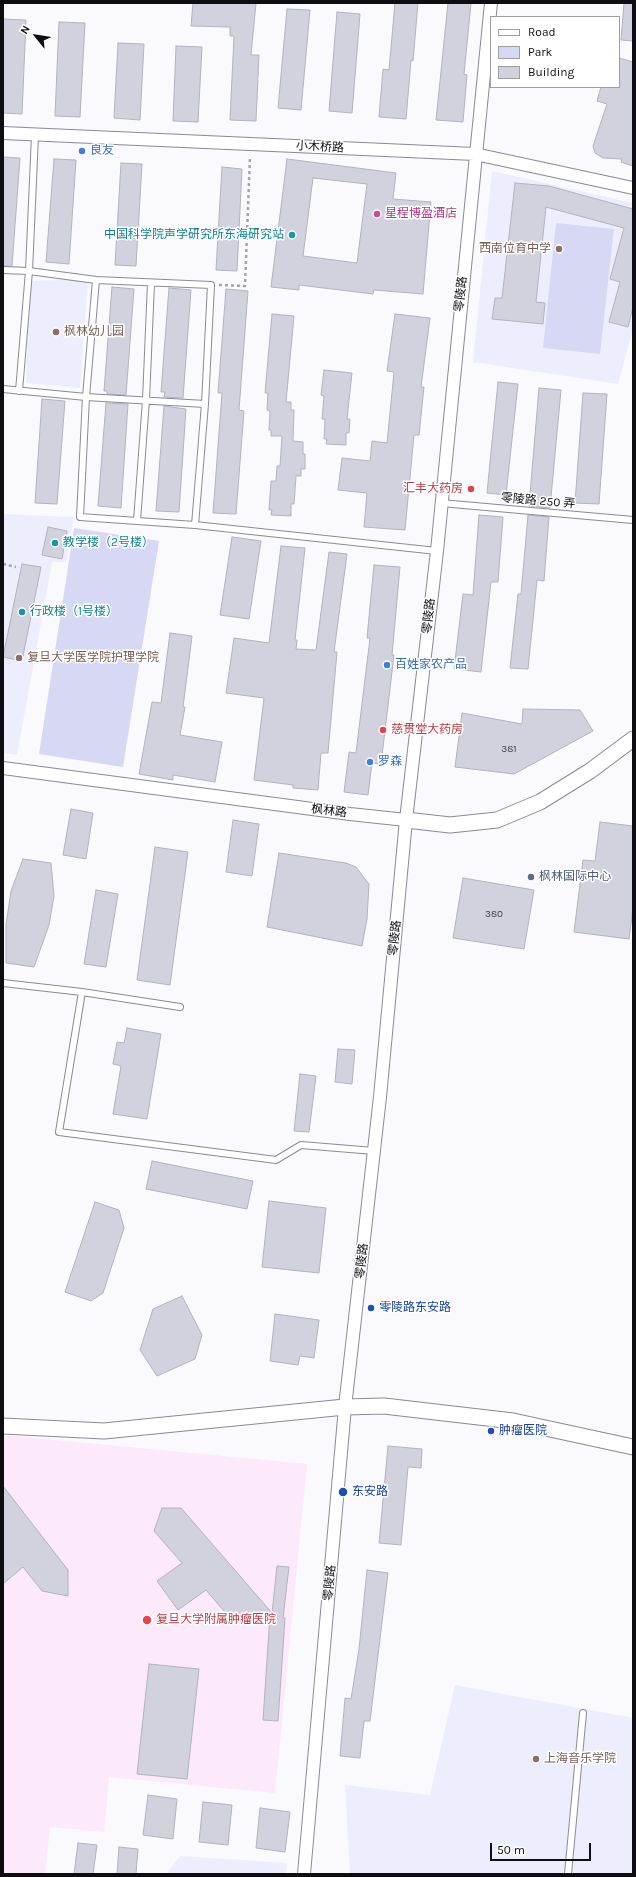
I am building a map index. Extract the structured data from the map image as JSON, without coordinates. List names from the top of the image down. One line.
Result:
{"streets":{"street":["小木桥路","零陵路","枫林路"],"lane":["零陵路 250 弄"]},"crossings":[["小木桥路","零陵路"],["零陵路","零陵路 250 弄"],["零陵路","枫林路"]],"places":["良友","星程博盈酒店","中国科学院声学研究所东海研究站","西南位育中学","枫林幼儿园","汇丰大药房","教学楼（2号楼）","行政楼（1号楼）","复旦大学医学院护理学院","百姓家农产品","慈贯堂大药房","罗森","枫林国际中心","零陵路东安路","肿瘤医院","东安路","复旦大学附属肿瘤医院","上海音乐学院"],"house_numbers":["381","380"],"legend":["Road","Park","Building"],"scale_bar":"50 m","north":"top left"}
